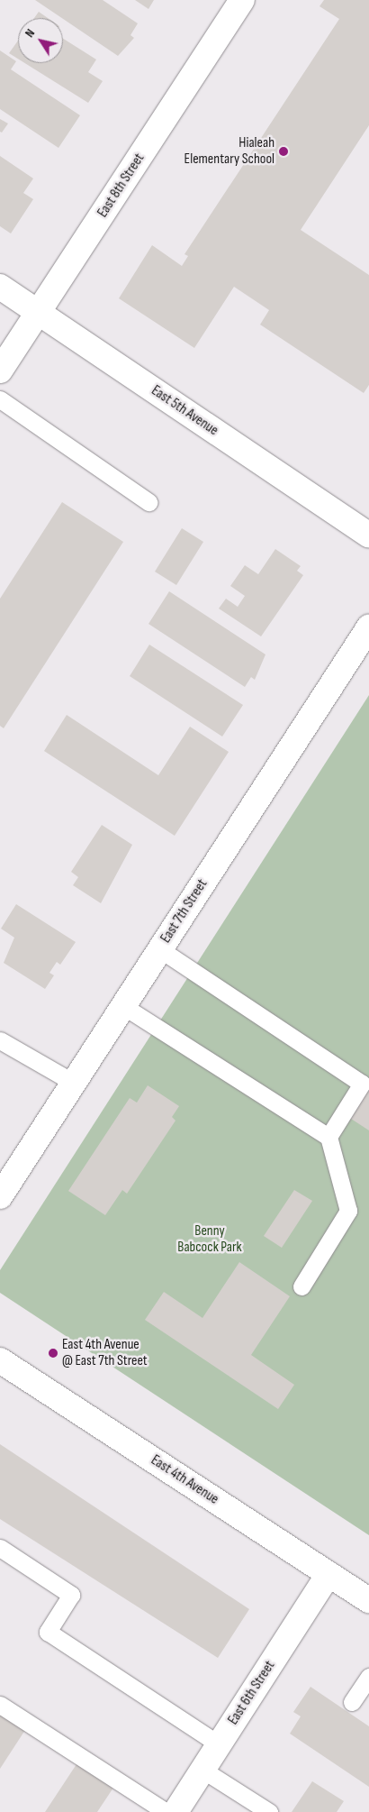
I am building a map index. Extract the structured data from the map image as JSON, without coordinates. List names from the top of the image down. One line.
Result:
{"streets":{"street":["East 8th Street","East 5th Avenue","East 7th Street","East 4th Avenue","East 6th Street"]},"crossings":[["East 8th Street","East 5th Avenue"],["East 4th Avenue","East 6th Street"]],"parks":["Benny Babcock Park"],"places":["Hialeah Elementary School","East 4th Avenue @ East 7th Street"],"north":"top left"}
